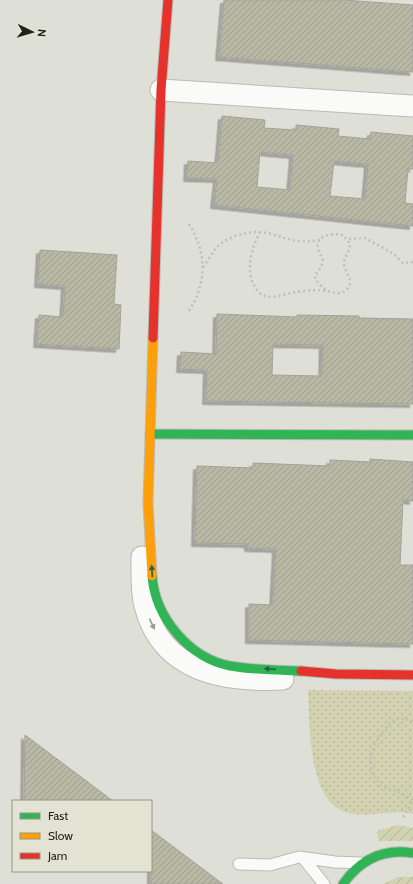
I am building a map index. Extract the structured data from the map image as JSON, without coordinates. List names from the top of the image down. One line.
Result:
{"legend":["Fast","Slow","Jam"],"north":"right"}
